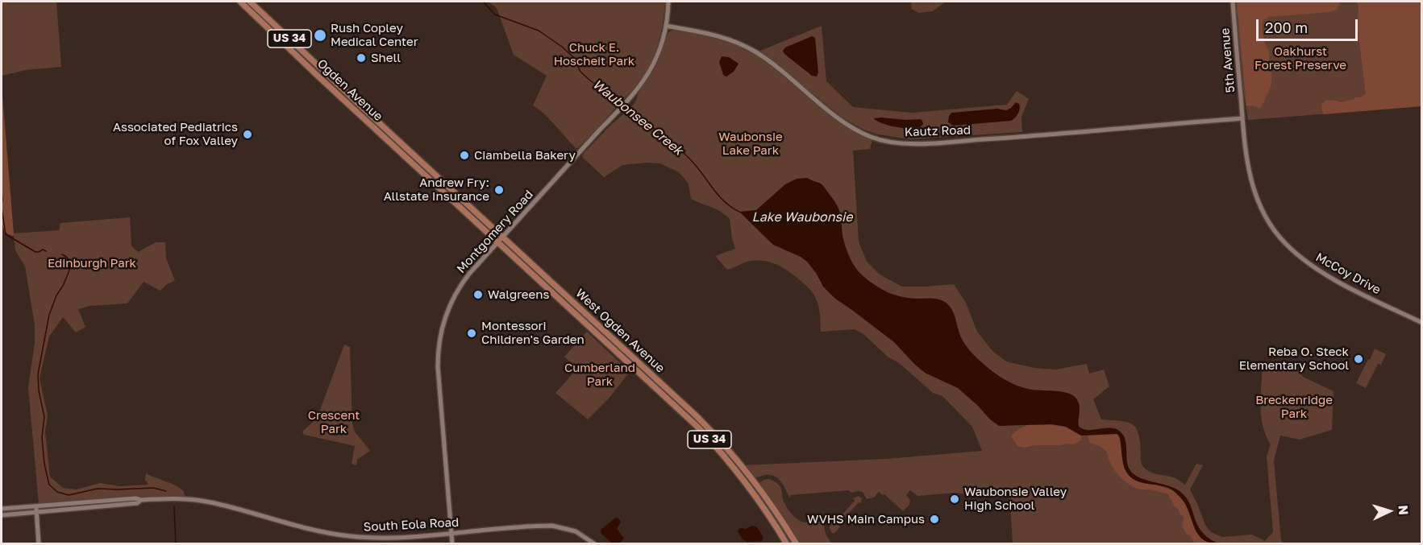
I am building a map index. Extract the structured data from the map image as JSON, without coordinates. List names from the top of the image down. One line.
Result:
{"streets":{"main road":["US 34","Ogden Avenue","West Ogden Avenue"],"street":["5th Avenue","Kautz Road","Montgomery Road","McCoy Drive","South Eola Road"]},"crossings":[["5th Avenue","Kautz Road"],["5th Avenue","McCoy Drive"],["Ogden Avenue","West Ogden Avenue"],["Kautz Road","Montgomery Road"],["Kautz Road","McCoy Drive"],["Montgomery Road","West Ogden Avenue"],["Montgomery Road","South Eola Road"]],"water":["Waubonsee Creek","Lake Waubonsie"],"parks":["Chuck E. Hoscheit Park","Oakhurst Forest Preserve","Waubonsie Lake Park","Edinburgh Park","Cumberland Park","Breckenridge Park","Crescent Park"],"places":["Rush Copley Medical Center","Shell","Associated Pediatrics of Fox Valley","Ciambella Bakery","Andrew Fry: Allstate Insurance","Walgreens","Montessori Children's Garden","Reba O. Steck Elementary School","Waubonsie Valley High School","WVHS Main Campus"],"scale_bar":"200 m","north":"right"}
